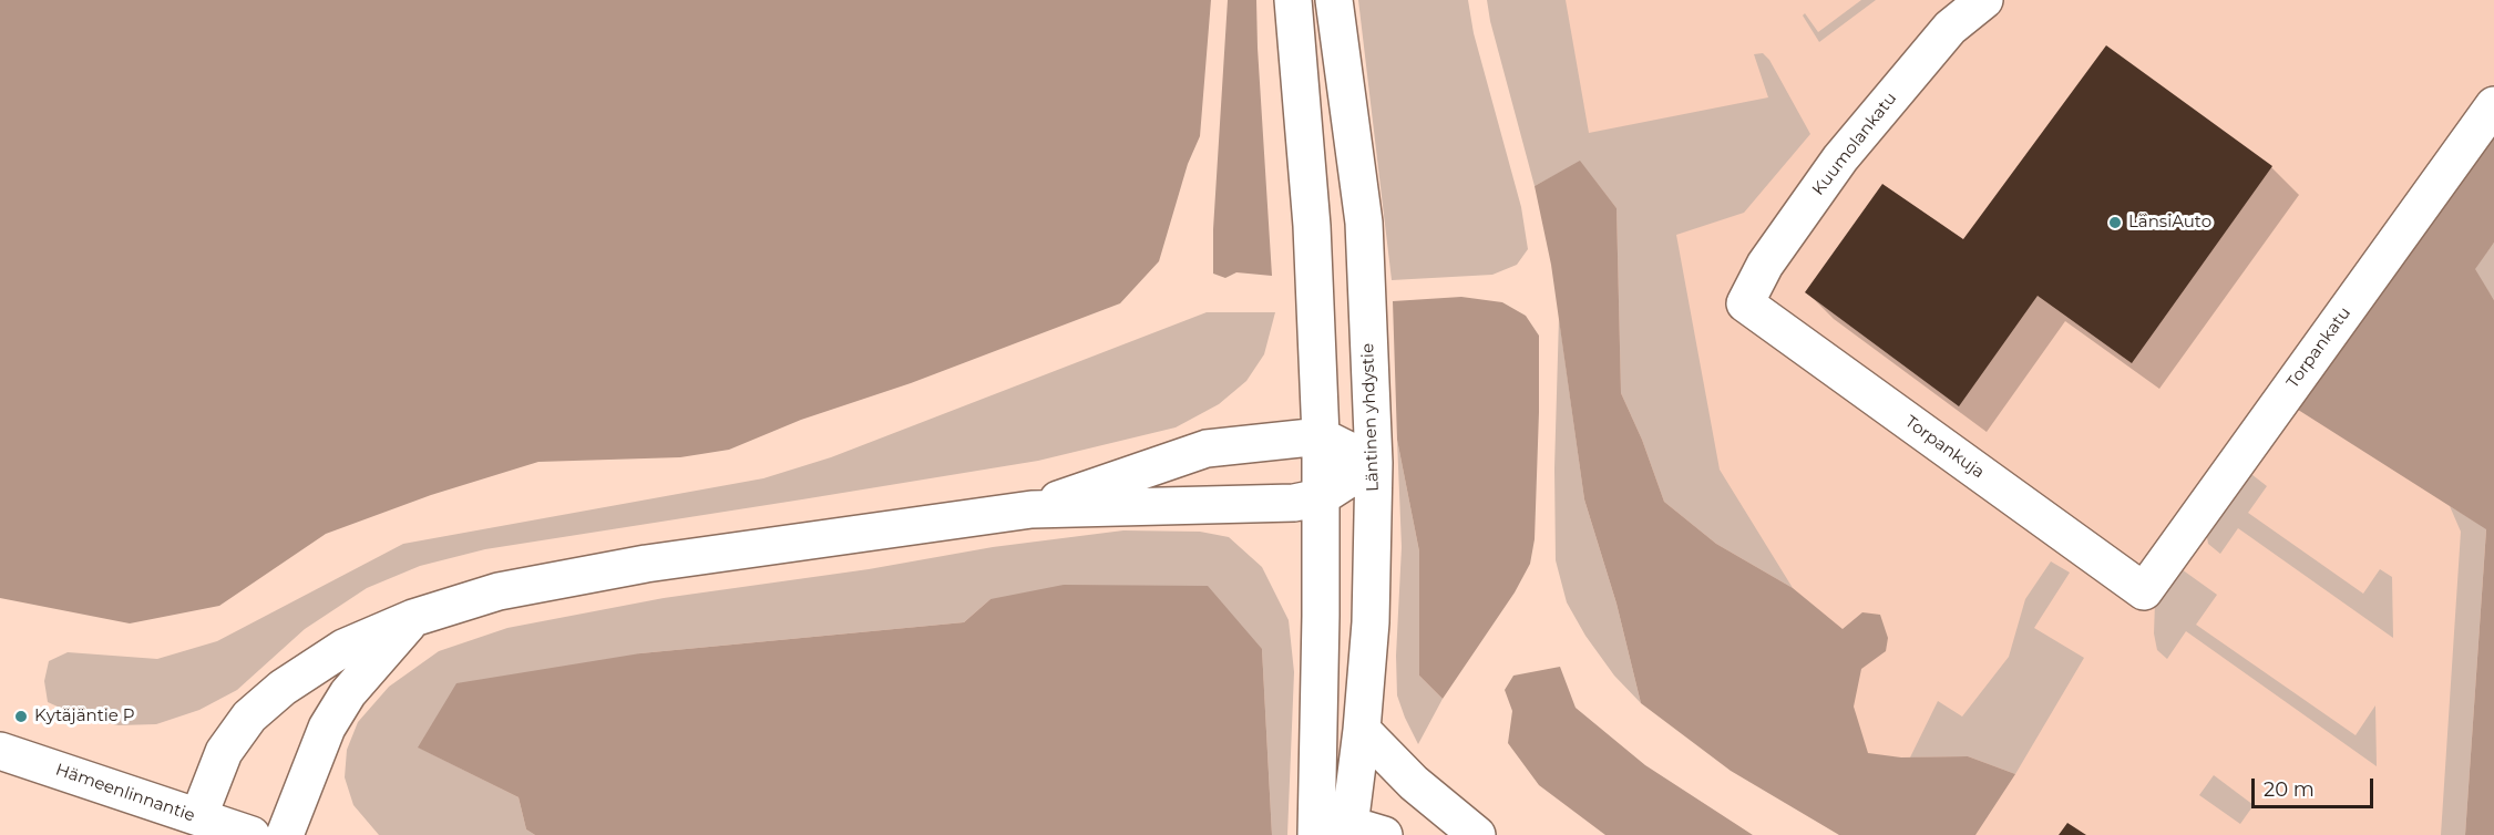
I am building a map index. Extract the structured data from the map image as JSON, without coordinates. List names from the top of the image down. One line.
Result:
{"streets":{"main road":["Kuumolankatu","Torpankatu","Läntinen yhdystie","Torpankuja","Hämeenlinnantie"]},"crossings":[["Kuumolankatu","Torpankuja"],["Torpankatu","Torpankuja"]],"places":["LänsiAuto","Kytäjäntie P"],"scale_bar":"20 m"}
